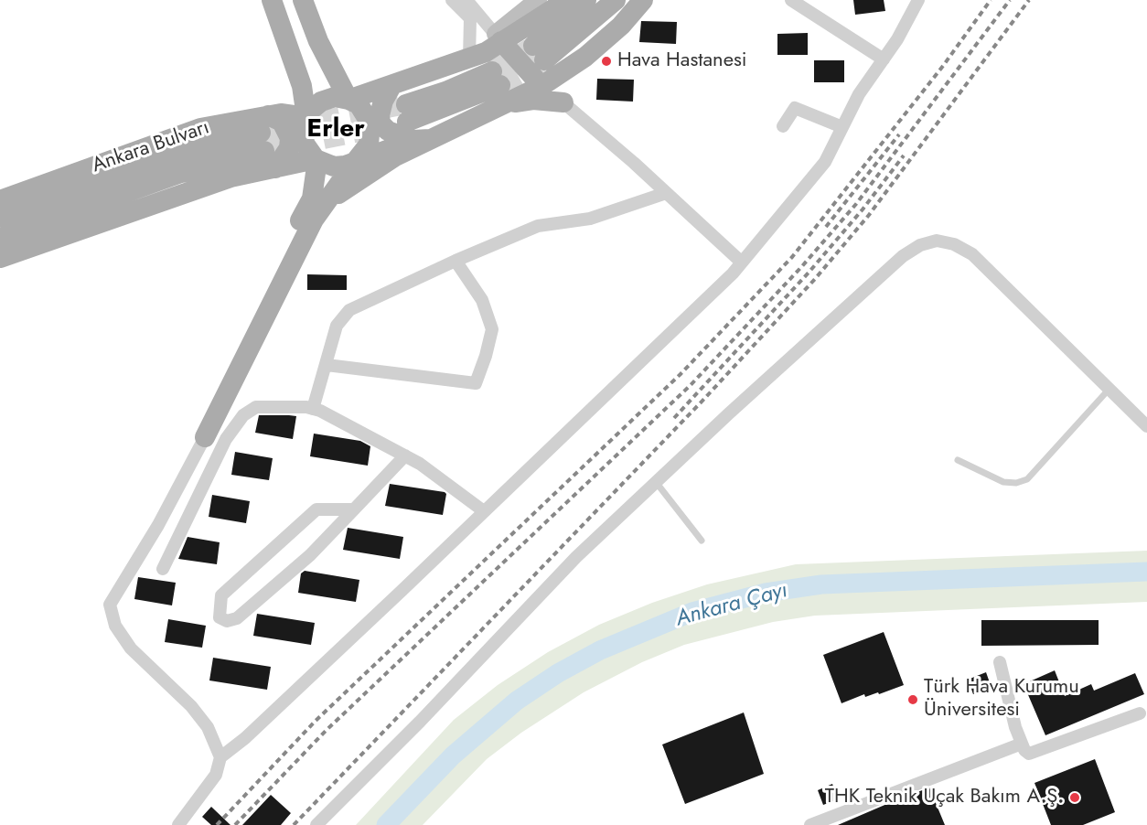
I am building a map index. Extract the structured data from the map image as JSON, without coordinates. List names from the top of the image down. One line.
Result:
{"streets":{"main road":["Ankara Bulvarı"]},"districts":["Erler"],"water":["Ankara Çayı"],"places":["Hava Hastanesi","Türk Hava Kurumu Üniversitesi","THK Teknik Uçak Bakım A.Ş."]}
